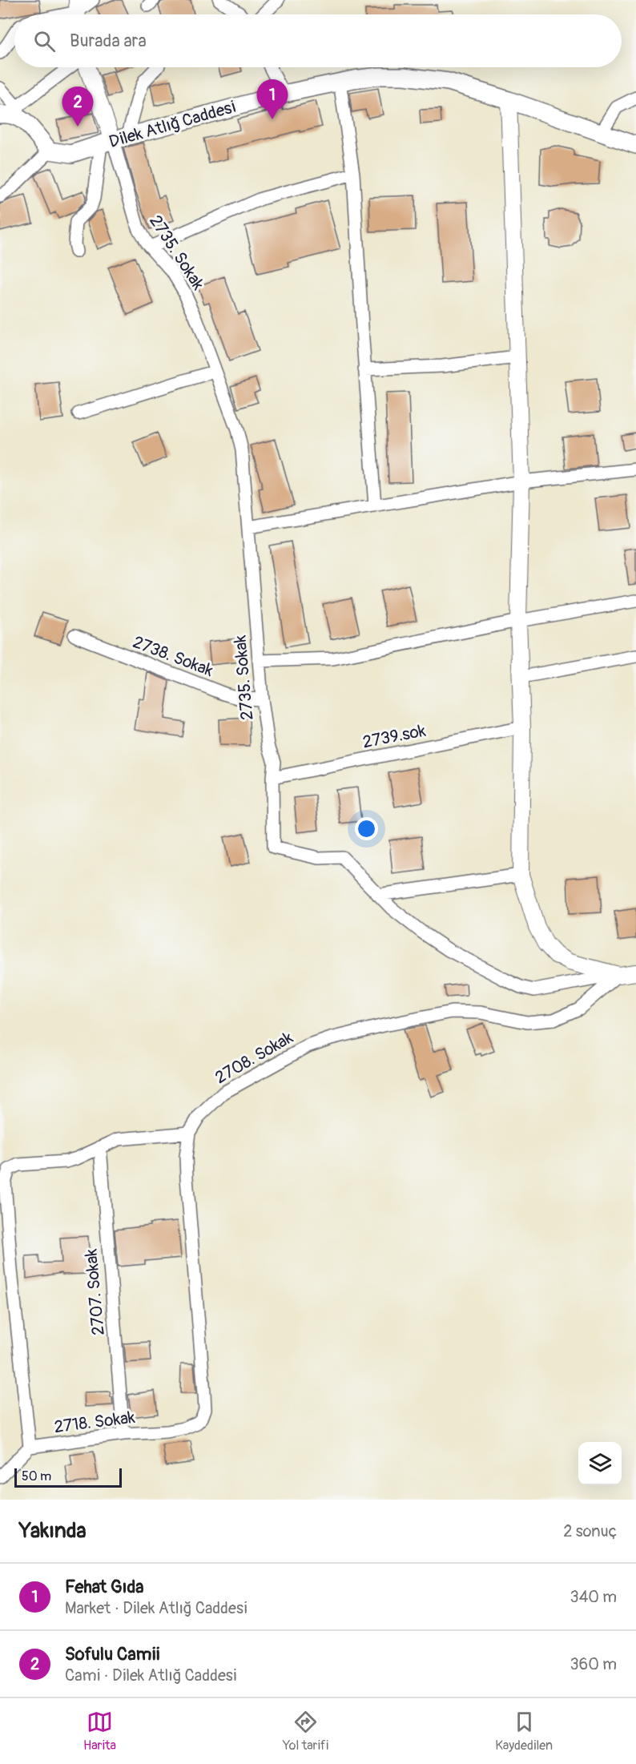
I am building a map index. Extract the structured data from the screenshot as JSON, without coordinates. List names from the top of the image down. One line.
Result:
{"streets":{"main road":["Dilek Atlığ Caddesi"],"street":["2735. Sokak","2738. Sokak","2739.sok","2708. Sokak","2707. Sokak","2718. Sokak"]},"crossings":[["Dilek Atlığ Caddesi","2735. Sokak"],["2735. Sokak","2738. Sokak"],["2735. Sokak","2739.sok"],["2735. Sokak","2708. Sokak"],["2708. Sokak","2718. Sokak"],["2707. Sokak","2718. Sokak"]],"scale_bar":"50 m","page":{"search":"Burada ara","pins":["1","2"],"scale":"50 m","heading":["Yakında","2 sonuç"],"list":[{"mark":"1","name":"Fehat Gıda","note":"Market · Dilek Atlığ Caddesi","value":"340 m"},{"mark":"2","name":"Sofulu Camii","note":"Cami · Dilek Atlığ Caddesi","value":"360 m"}],"nav":["Harita","Yol tarifi","Kaydedilen"]}}
